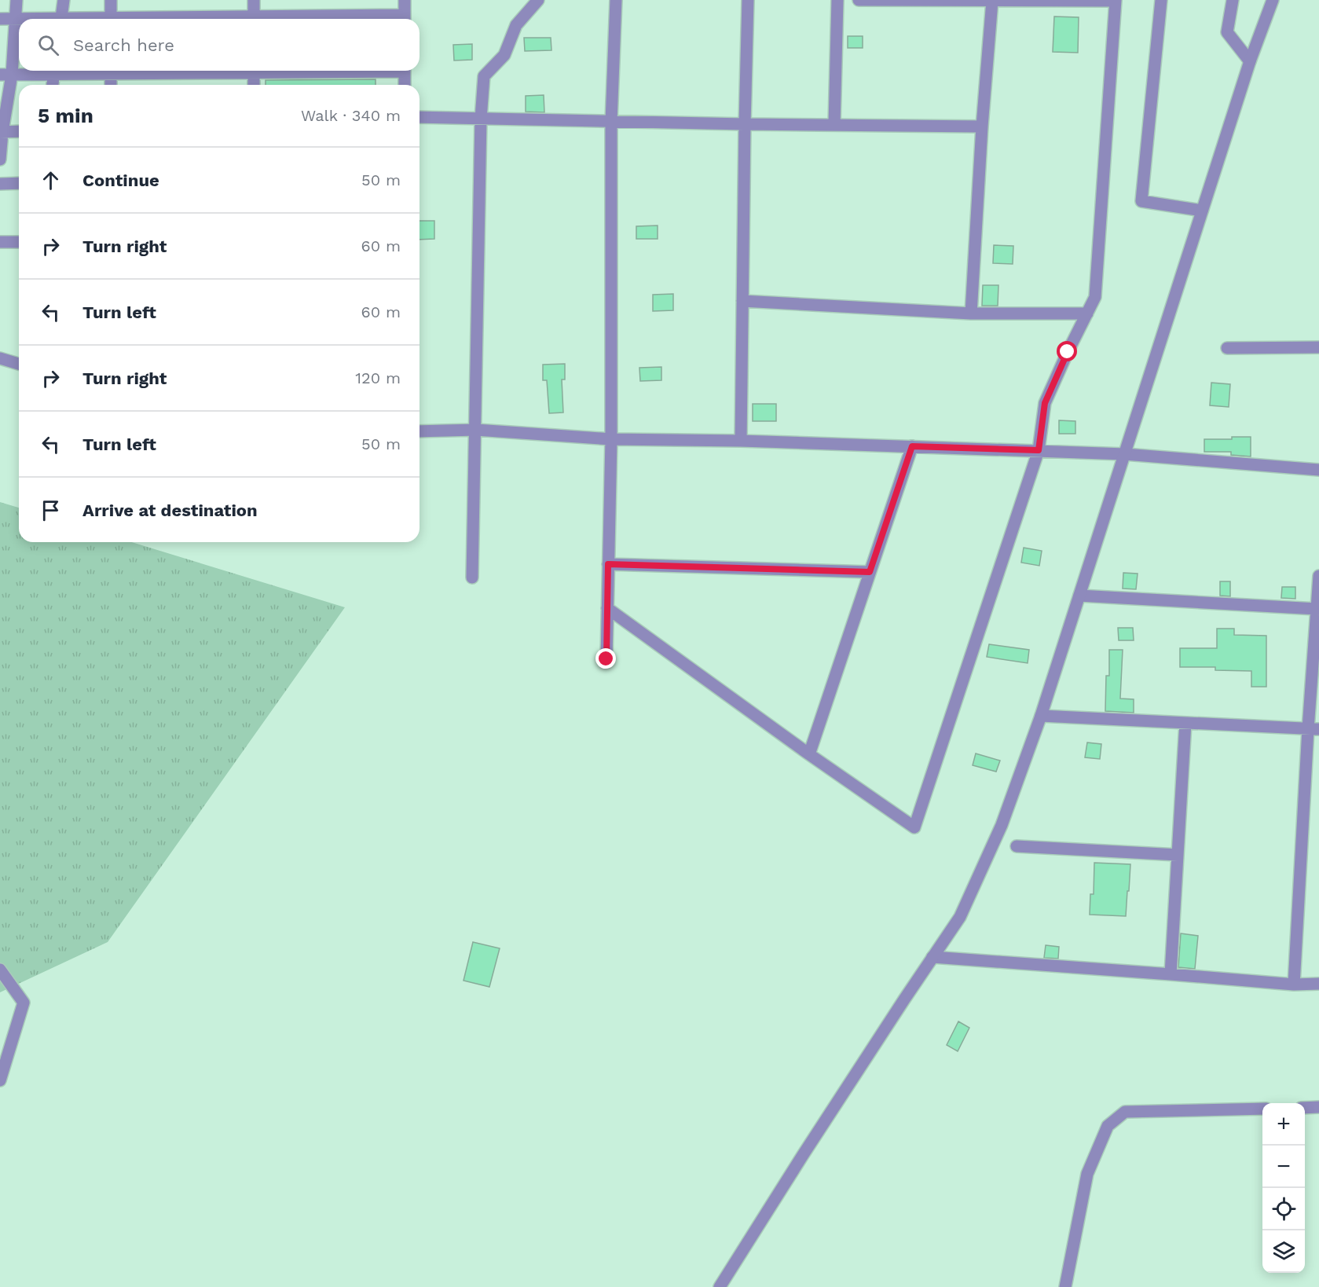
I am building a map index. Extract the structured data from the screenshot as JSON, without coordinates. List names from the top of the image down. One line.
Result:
{"page":{"search":"Search here","heading":["5 min","Walk · 340 m"],"list":[["Continue","50 m"],["Turn right","60 m"],["Turn left","60 m"],["Turn right","120 m"],["Turn left","50 m"],"Arrive at destination"],"map_buttons":["+","−"]}}
